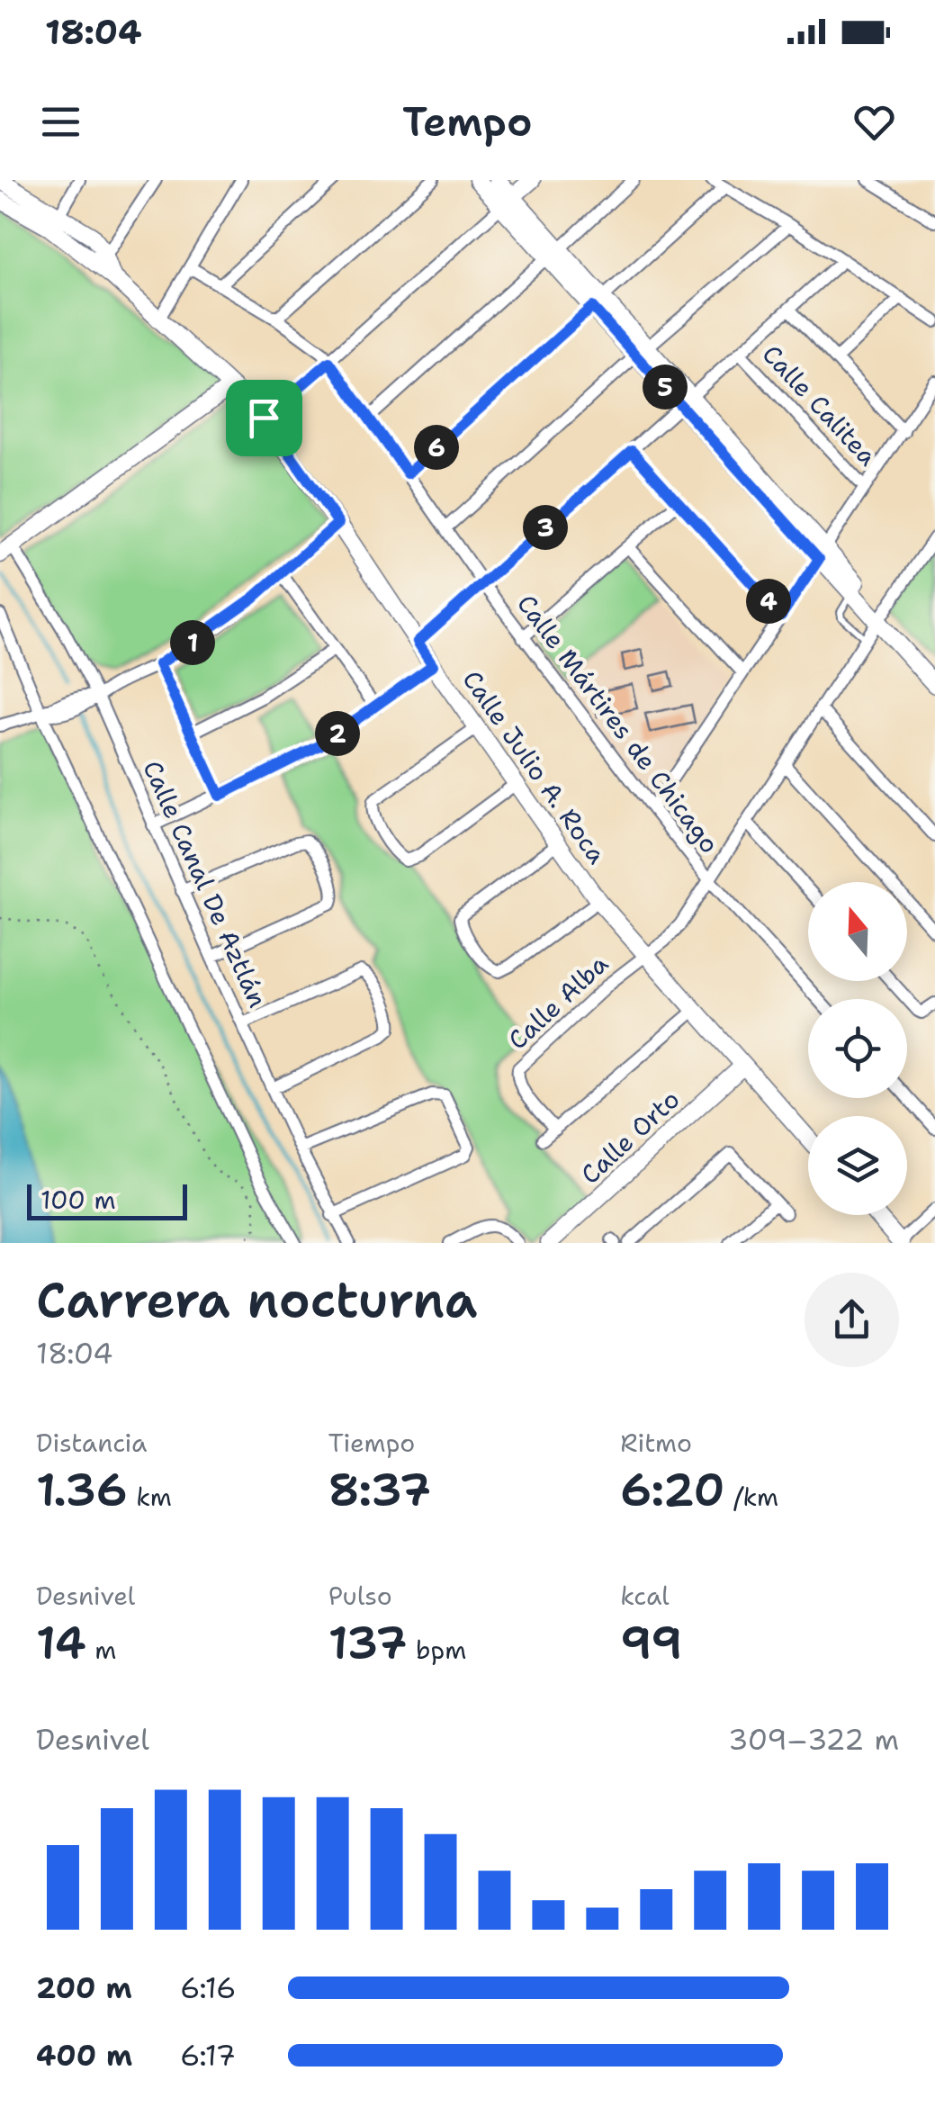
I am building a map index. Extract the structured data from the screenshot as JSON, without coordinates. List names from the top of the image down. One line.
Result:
{"streets":{"street":["Calle Calitea","Calle Mártires de Chicago","Calle Julio A. Roca","Calle Canal De Aztlán","Calle Alba","Calle Orto"]},"crossings":[["Calle Julio A. Roca","Calle Alba"],["Calle Julio A. Roca","Calle Orto"]],"scale_bar":"100 m","north":"top","page":{"status":"18:04","header":"Tempo","pins":["5","6","3","4","1","2"],"scale":"100 m","heading":["Carrera nocturna","18:04"],"stats":[["Distancia","1.36 km"],["Tiempo","8:37"],["Ritmo","6:20 /km"],["Desnivel","14 m"],["Pulso","137 bpm"],["kcal","99"]],"chart":["Desnivel","309–322 m"],"list":[{"name":"200 m","note":"6:16"},{"name":"400 m","note":"6:17"}]}}
